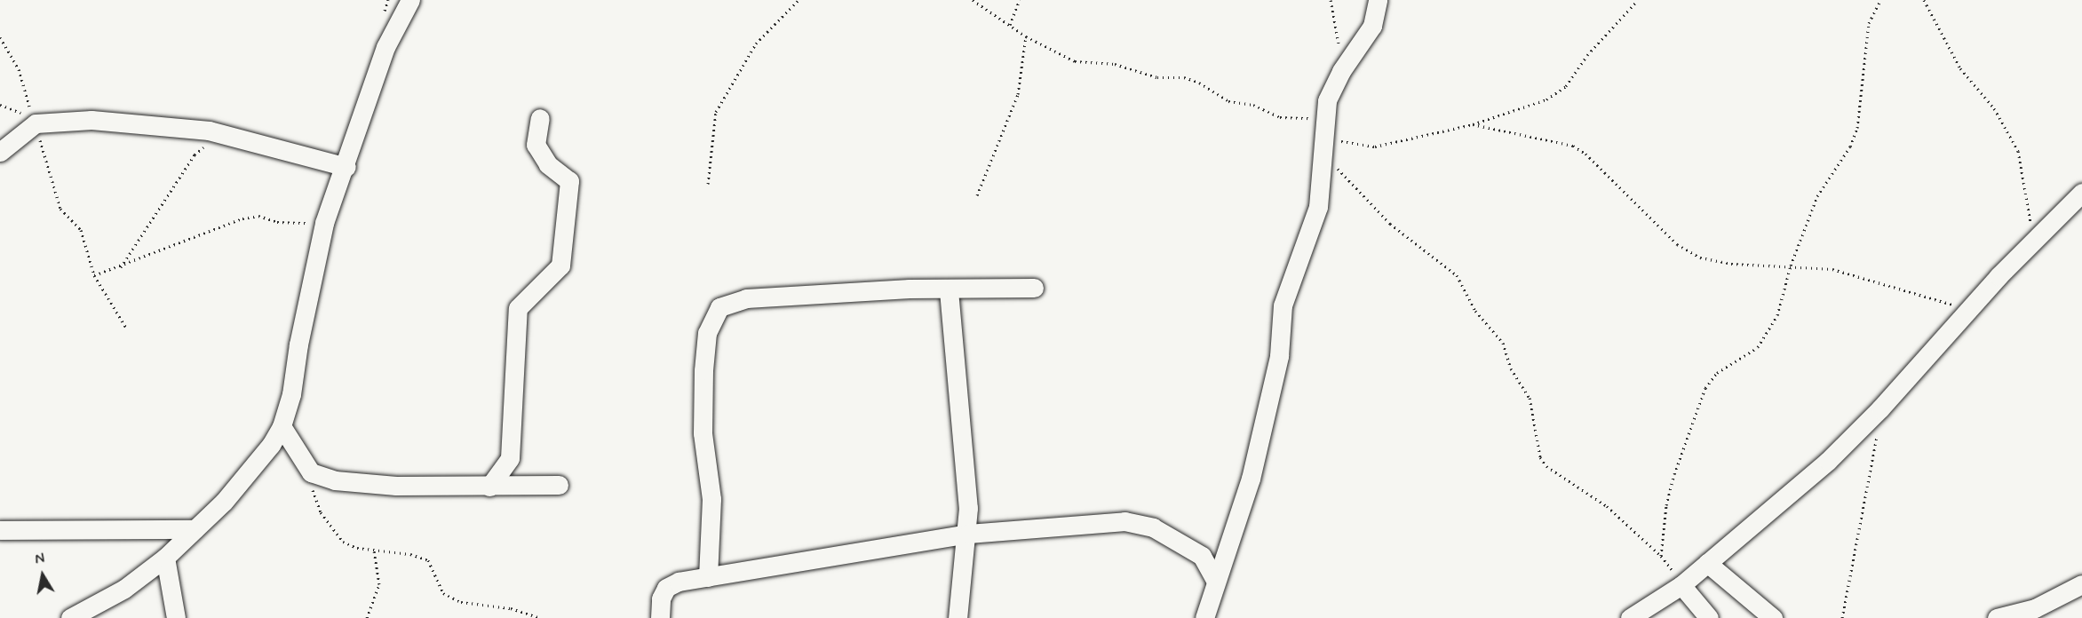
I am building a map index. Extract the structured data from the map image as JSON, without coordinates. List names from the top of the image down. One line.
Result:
{"north":"top"}
